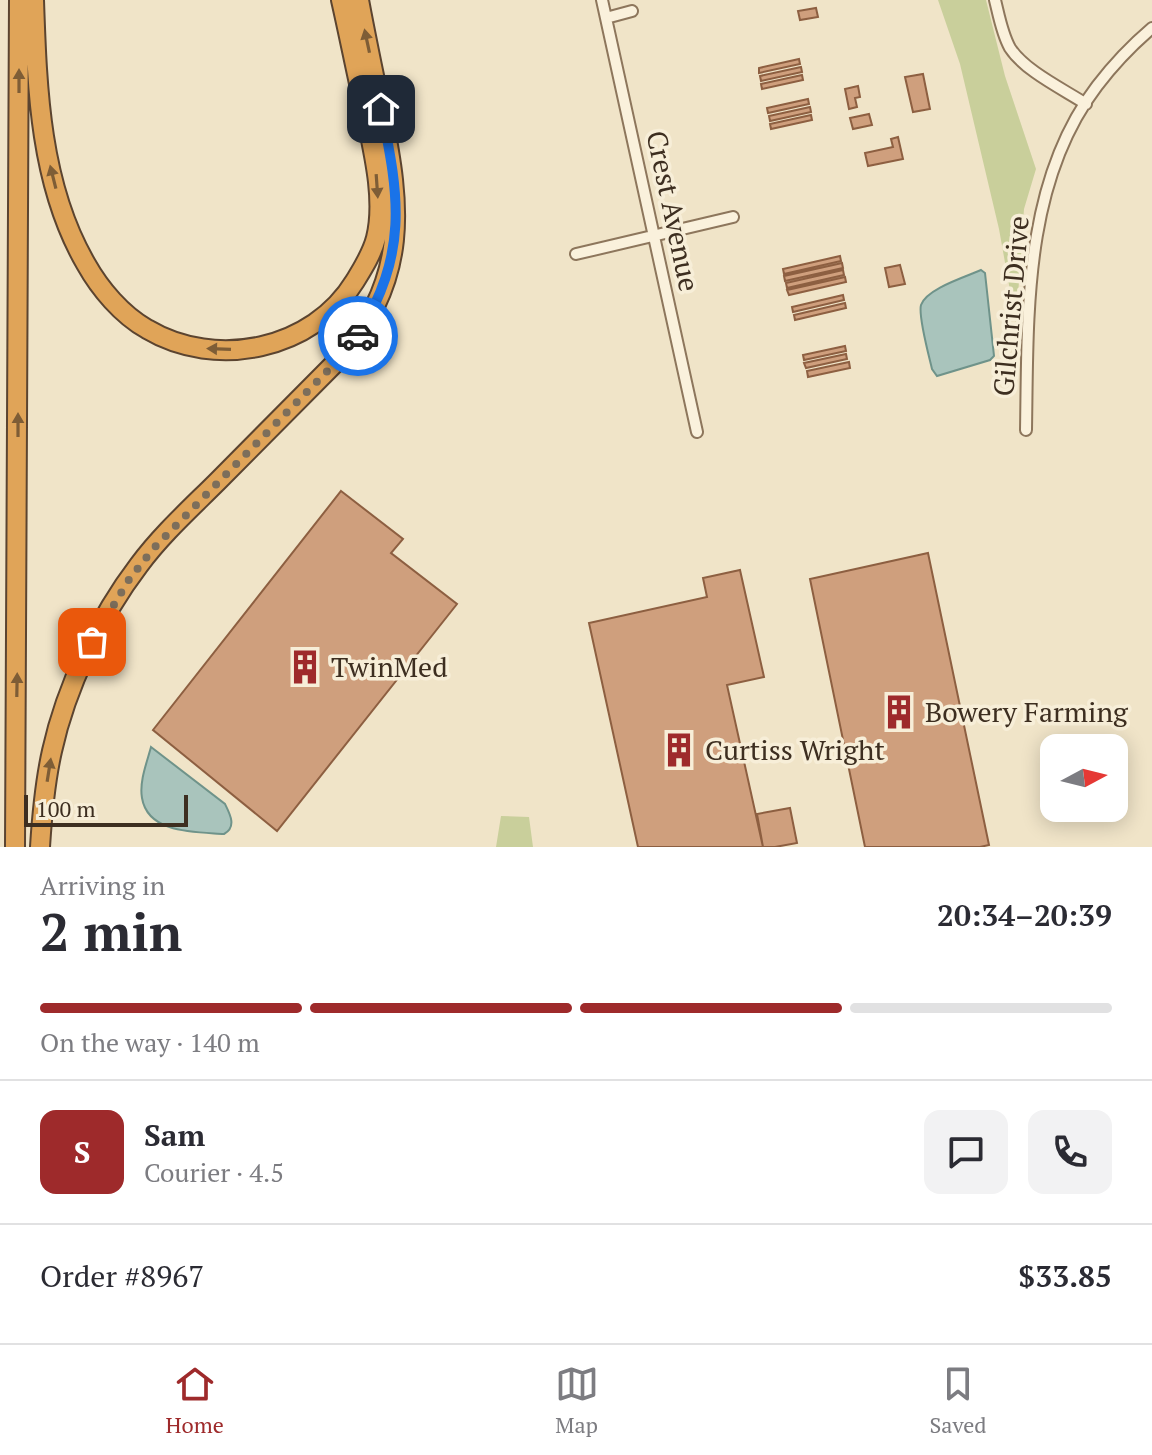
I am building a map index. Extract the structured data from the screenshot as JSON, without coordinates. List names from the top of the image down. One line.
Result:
{"streets":{"street":["Crest Avenue","Gilchrist Drive"]},"places":{"building":["TwinMed","Bowery Farming","Curtiss Wright"]},"scale_bar":"100 m","north":"right","page":{"scale":"100 m","heading":["2 min","Arriving in","20:34–20:39"],"panel":["Sam","Courier · 4.5","Order #8967","$33.85"],"bar":"On the way · 140 m","round":"S","tabs":["Home","Map","Saved"]}}
